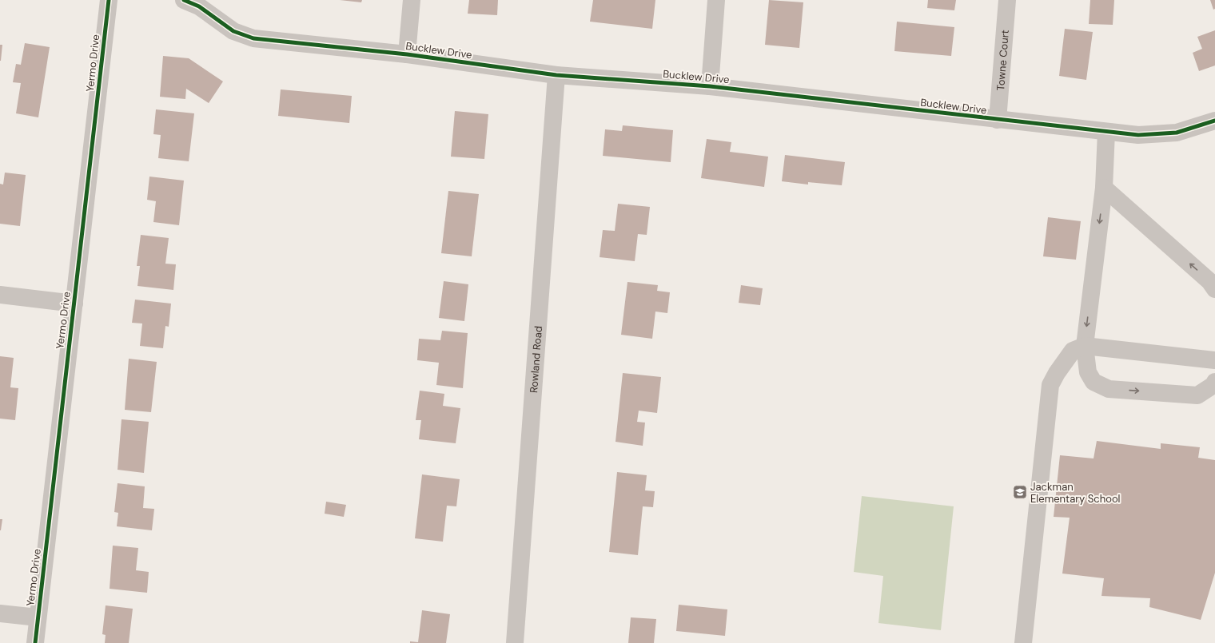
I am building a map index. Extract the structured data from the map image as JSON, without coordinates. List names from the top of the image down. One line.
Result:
{"streets":{"street":["Bucklew Drive","Towne Court","Yermo Drive","Rowland Road"]},"crossings":[["Bucklew Drive","Towne Court"],["Bucklew Drive","Rowland Road"]],"places":{"school or university":["Jackman Elementary School"]}}
